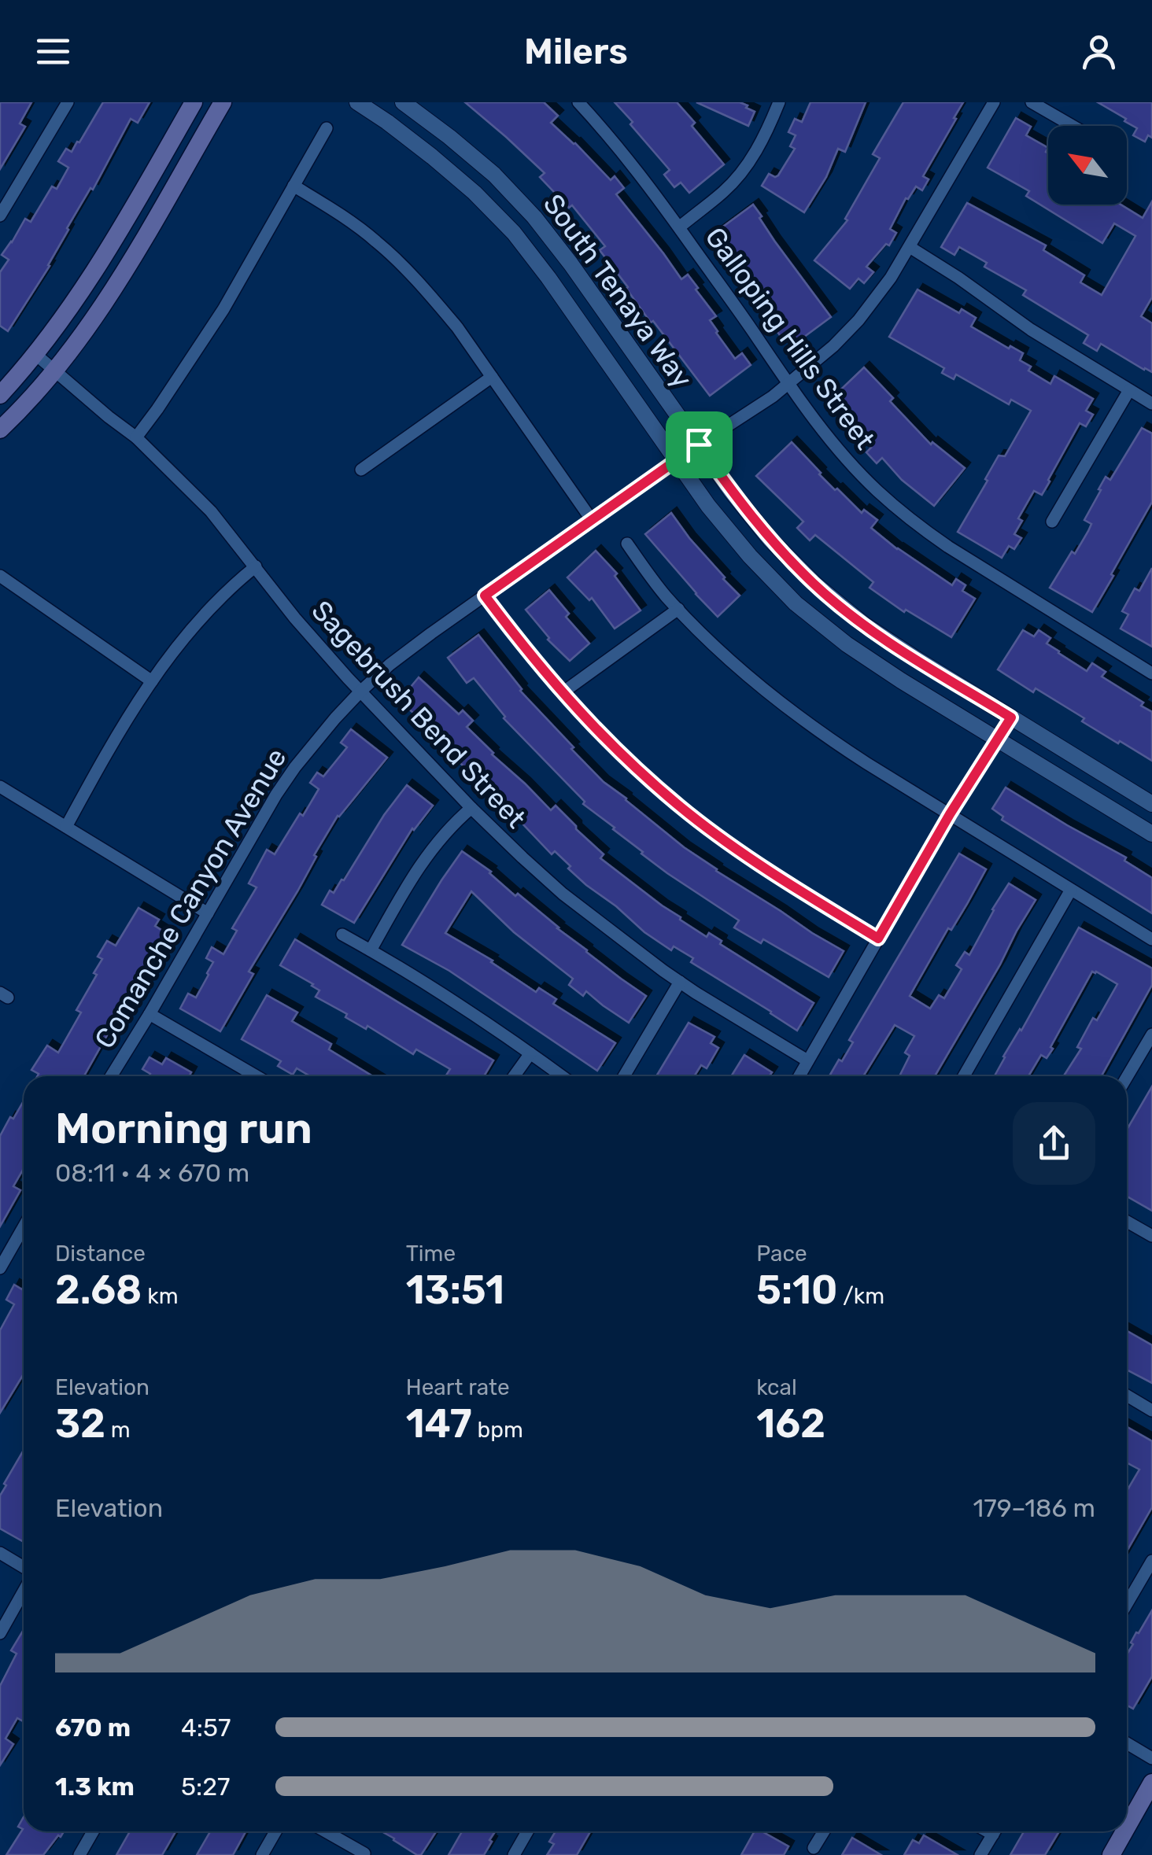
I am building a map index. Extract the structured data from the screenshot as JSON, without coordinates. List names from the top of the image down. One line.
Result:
{"streets":{"street":["South Tenaya Way","Galloping Hills Street","Sagebrush Bend Street","Comanche Canyon Avenue"]},"crossings":[["South Tenaya Way","Comanche Canyon Avenue"],["Galloping Hills Street","Comanche Canyon Avenue"],["Sagebrush Bend Street","Comanche Canyon Avenue"]],"north":"top left","page":{"header":"Milers","heading":["Morning run","08:11 · 4 × 670 m"],"stats":[["Distance","2.68 km"],["Time","13:51"],["Pace","5:10 /km"],["Elevation","32 m"],["Heart rate","147 bpm"],["kcal","162"]],"chart":["Elevation","179–186 m"],"list":[{"name":"670 m","note":"4:57"},{"name":"1.3 km","note":"5:27"}]}}
